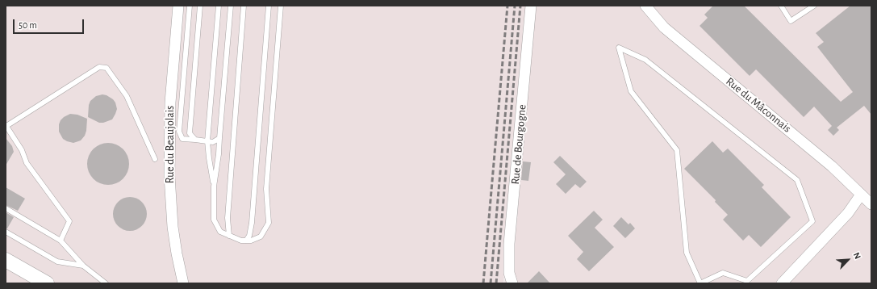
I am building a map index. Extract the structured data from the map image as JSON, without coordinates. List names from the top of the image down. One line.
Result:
{"streets":{"street":["Rue du Mâconnais","Rue du Beaujolais","Rue de Bourgogne"]},"scale_bar":"50 m","north":"top right"}
